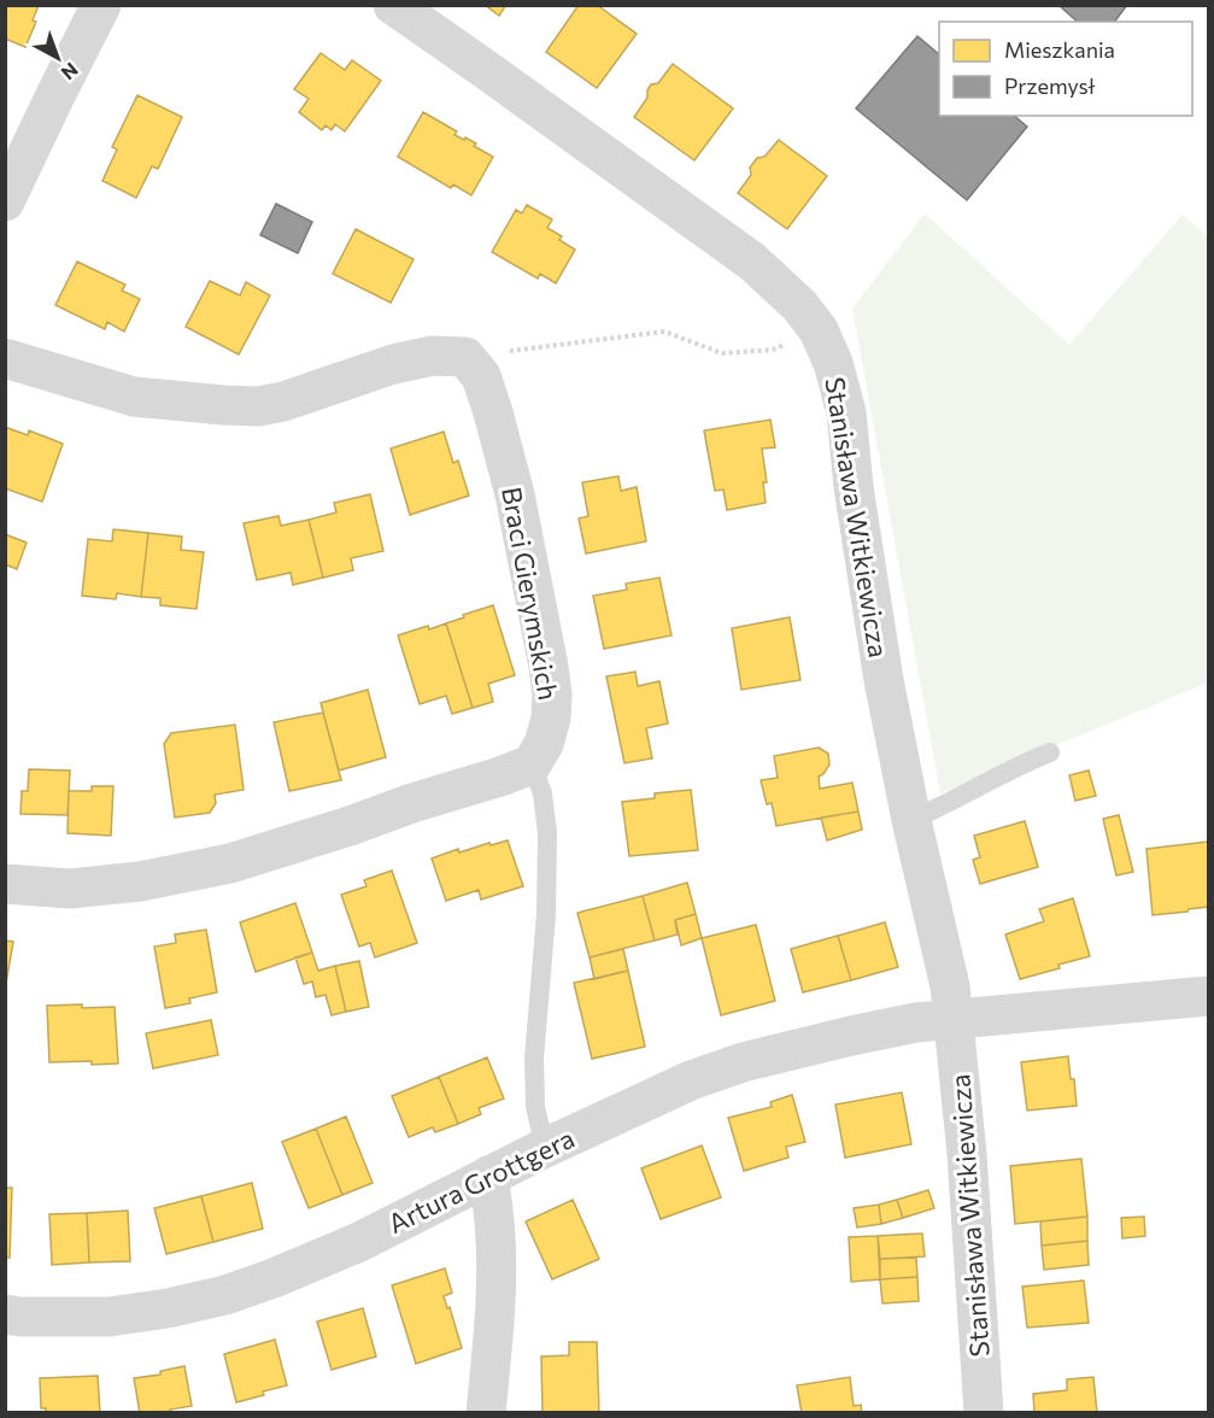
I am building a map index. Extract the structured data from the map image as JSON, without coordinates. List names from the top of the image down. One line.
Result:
{"streets":{"street":["Stanisława Witkiewicza","Braci Gierymskich","Artura Grottgera"]},"crossings":[["Stanisława Witkiewicza","Artura Grottgera"]],"legend":["Mieszkania","Przemysł"],"north":"bottom right"}
